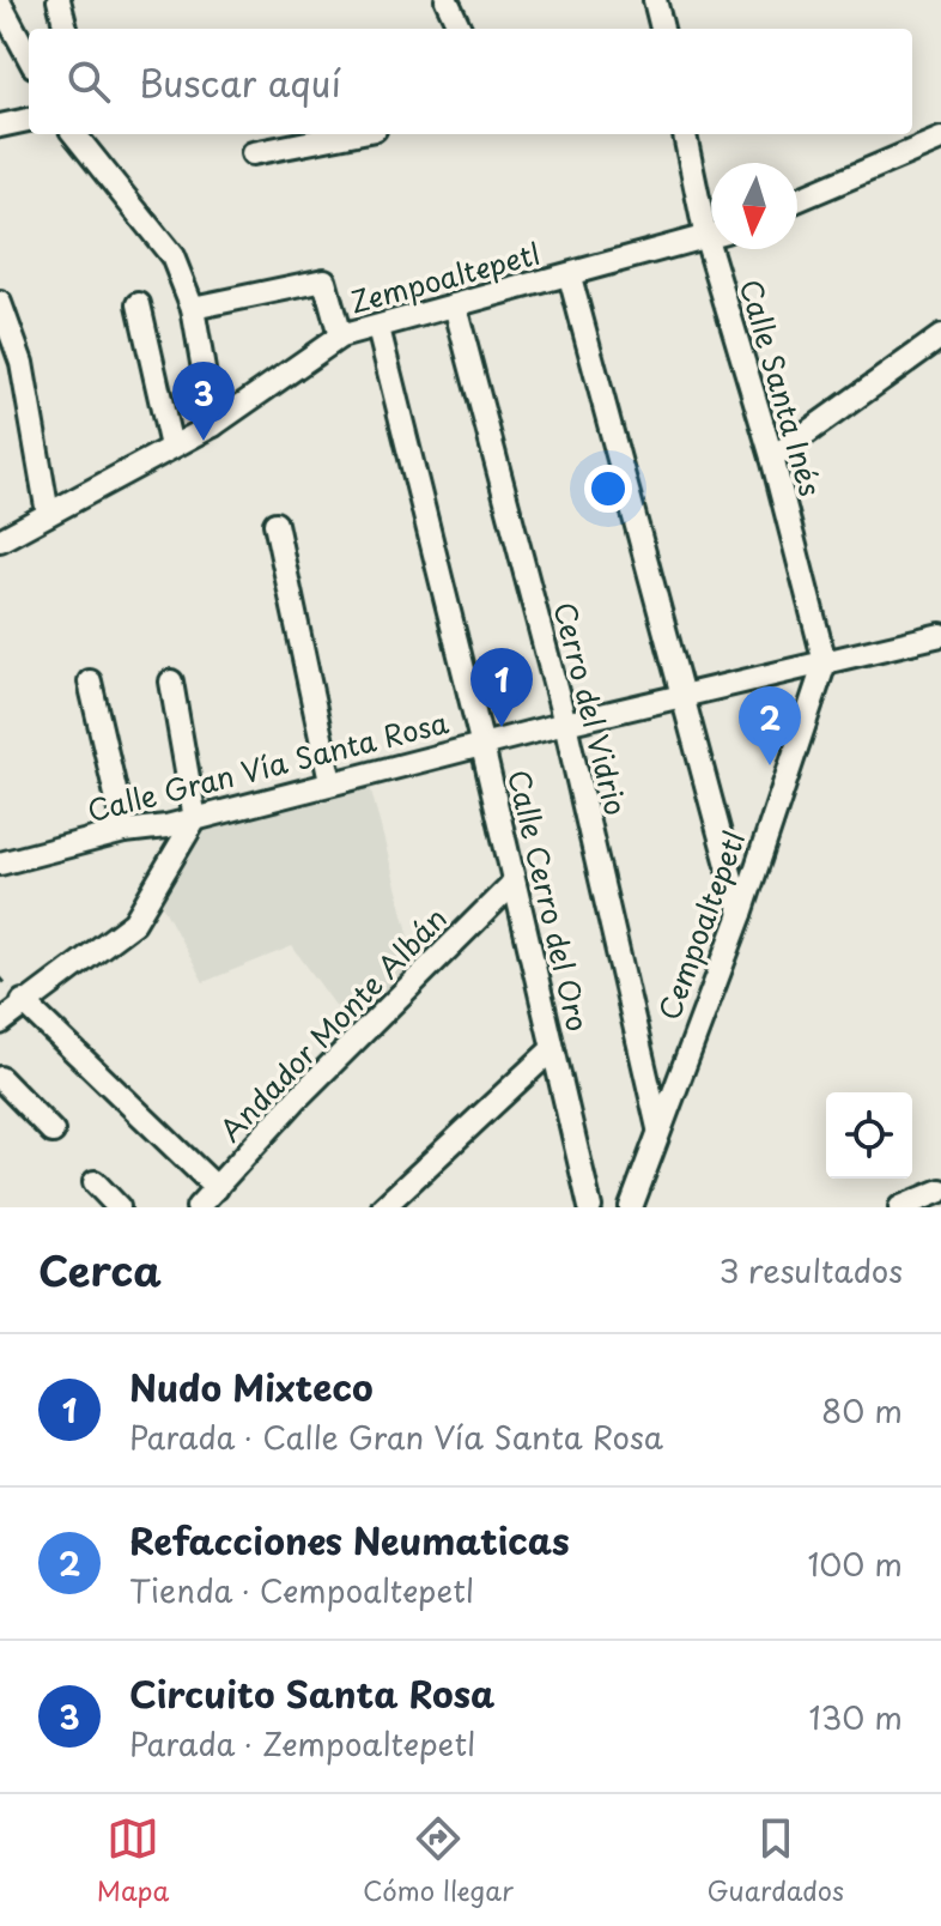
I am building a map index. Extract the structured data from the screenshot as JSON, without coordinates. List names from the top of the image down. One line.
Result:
{"streets":{"street":["Zempoaltepetl","Calle Santa Inés","Cerro del Vidrio","Calle Gran Vía Santa Rosa","Calle Cerro del Oro","Cempoaltepetl","Andador Monte Albán"]},"crossings":[["Zempoaltepetl","Cerro del Vidrio"],["Zempoaltepetl","Calle Cerro del Oro"],["Calle Santa Inés","Calle Gran Vía Santa Rosa"],["Calle Santa Inés","Cempoaltepetl"],["Cerro del Vidrio","Calle Gran Vía Santa Rosa"],["Cerro del Vidrio","Cempoaltepetl"],["Calle Gran Vía Santa Rosa","Calle Cerro del Oro"],["Calle Gran Vía Santa Rosa","Cempoaltepetl"],["Calle Cerro del Oro","Andador Monte Albán"]],"north":"bottom","page":{"search":"Buscar aquí","pins":["3","1","2"],"heading":["Cerca","3 resultados"],"list":[{"mark":"1","name":"Nudo Mixteco","note":"Parada · Calle Gran Vía Santa Rosa","value":"80 m"},{"mark":"2","name":"Refacciones Neumaticas","note":"Tienda · Cempoaltepetl","value":"100 m"},{"mark":"3","name":"Circuito Santa Rosa","note":"Parada · Zempoaltepetl","value":"130 m"}],"nav":["Mapa","Cómo llegar","Guardados"]}}
